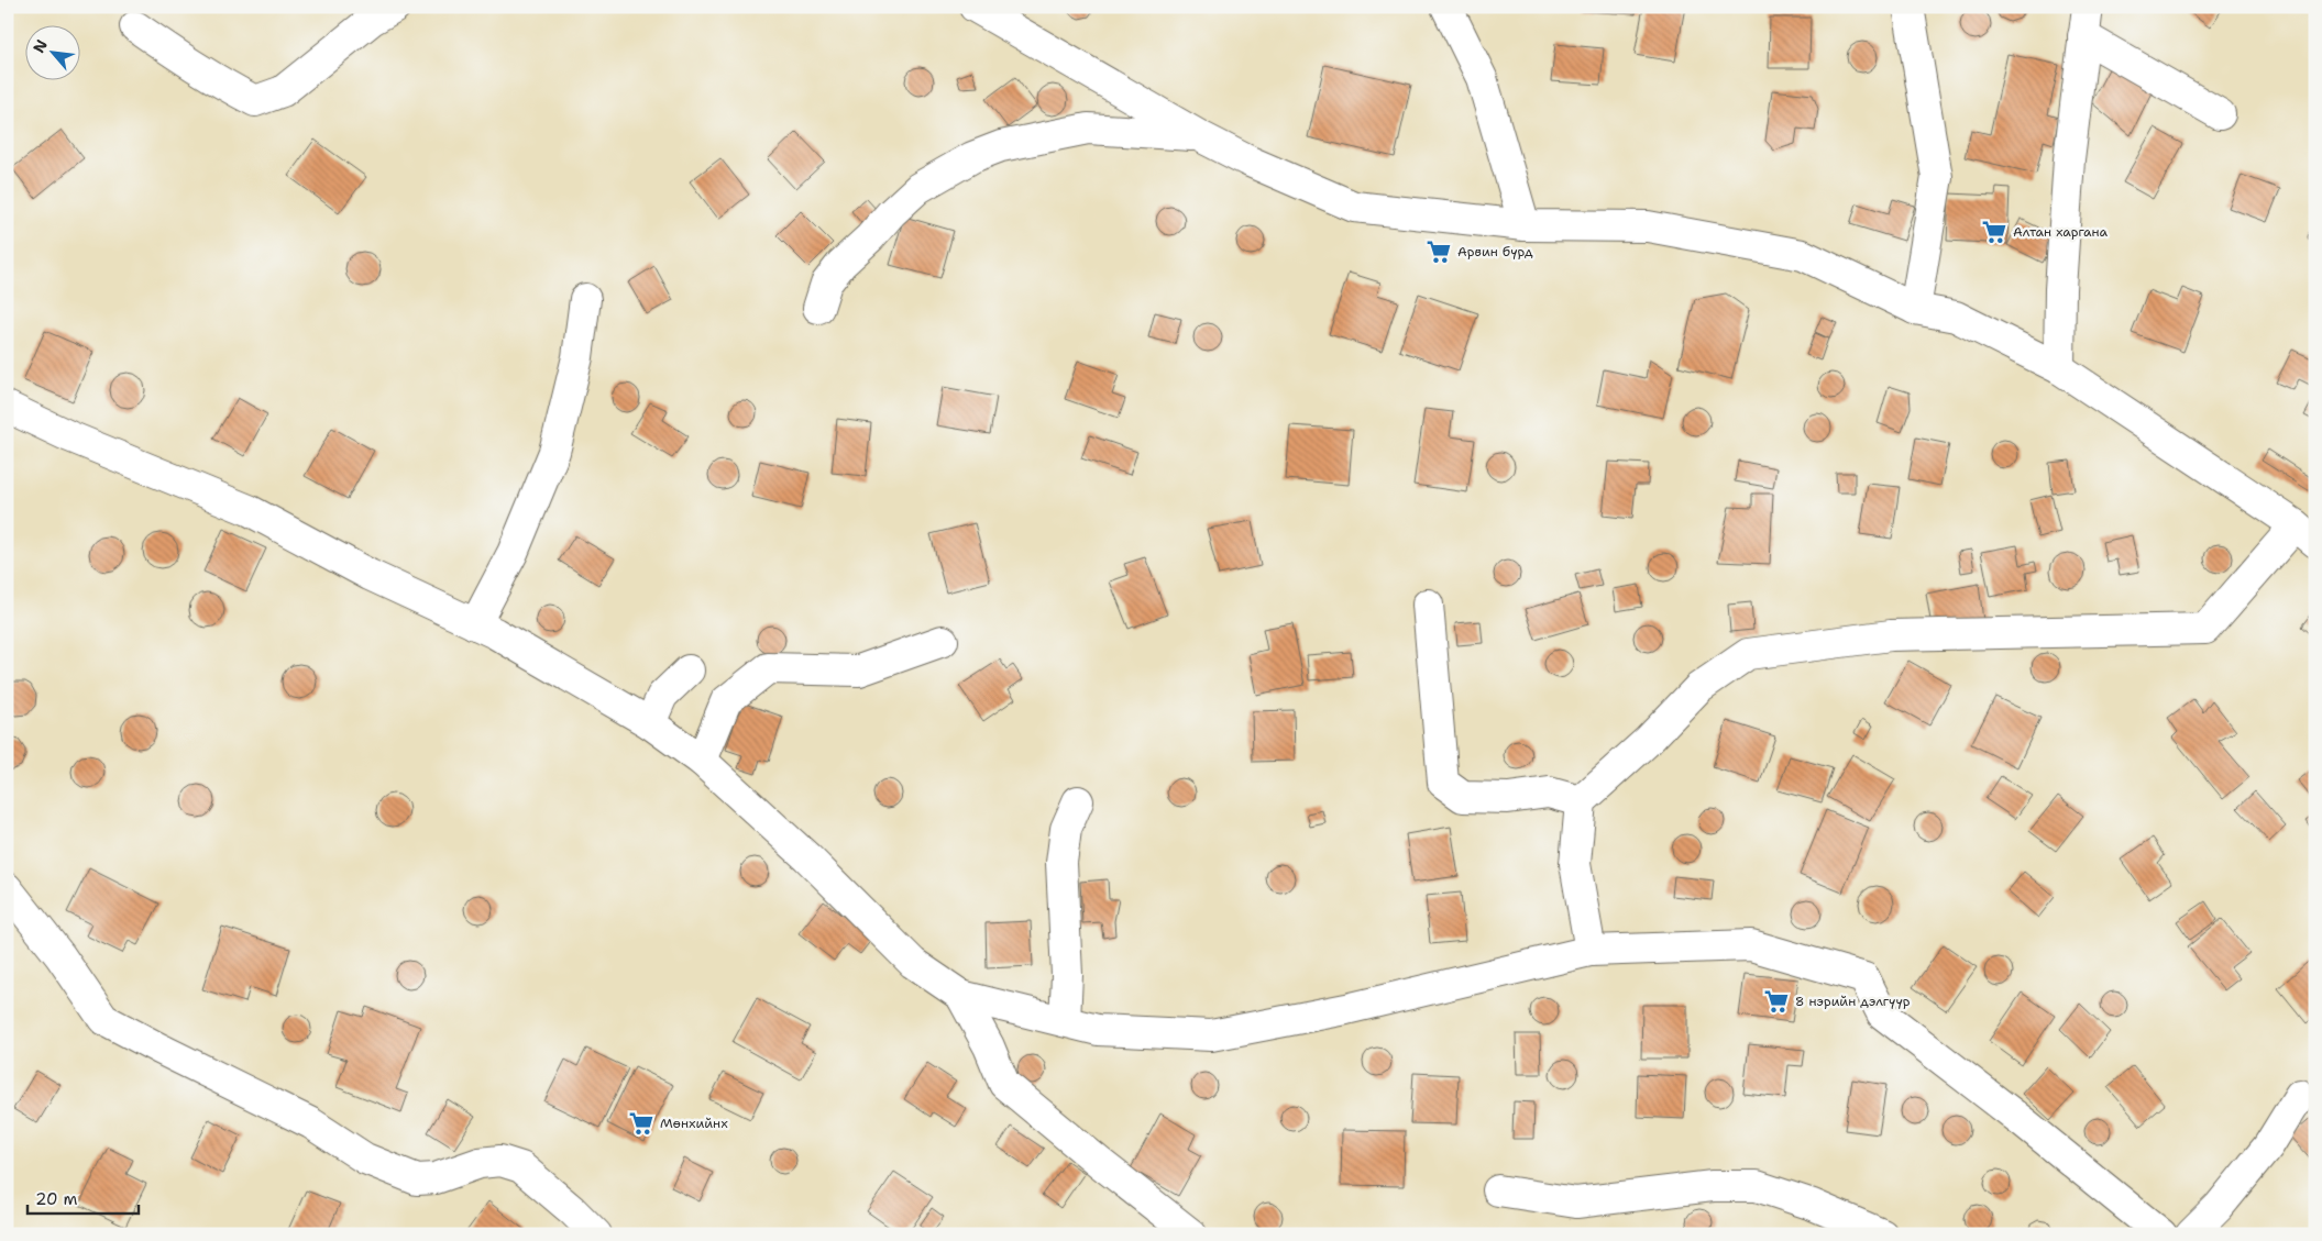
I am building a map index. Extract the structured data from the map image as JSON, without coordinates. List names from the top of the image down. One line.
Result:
{"places":{"supermarket":["Алтан харгана","Арвин бүрд","8 нэрийн дэлгүүр","Мөнхийнх"]},"scale_bar":"20 m","north":"top left"}
